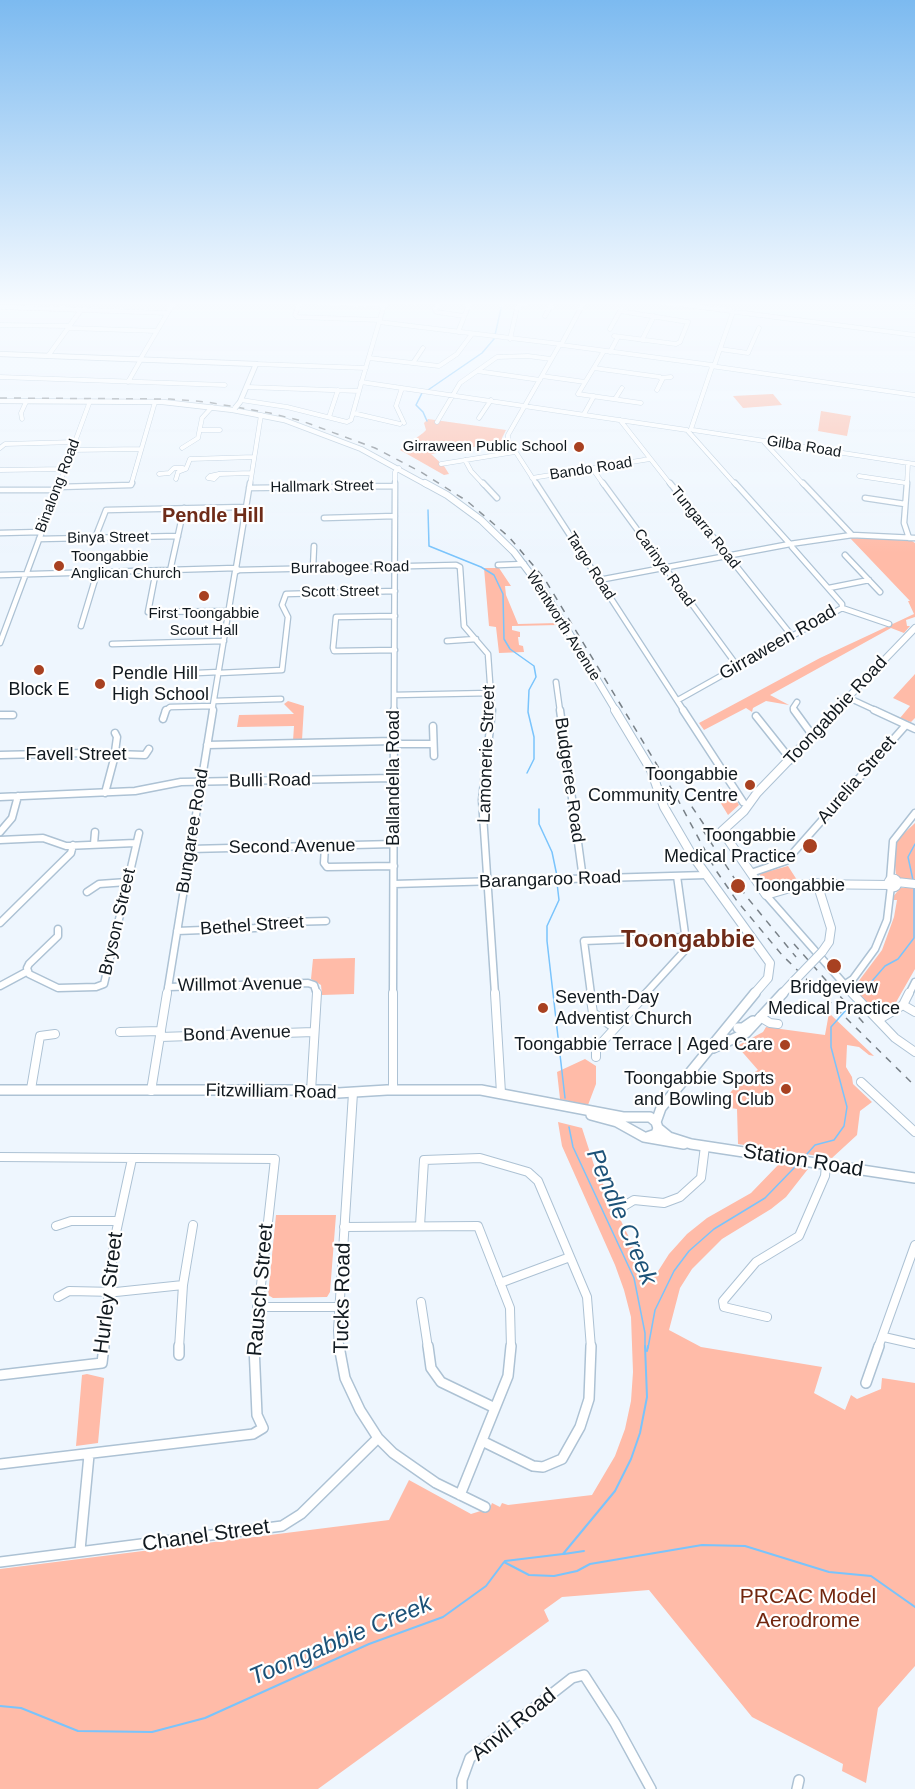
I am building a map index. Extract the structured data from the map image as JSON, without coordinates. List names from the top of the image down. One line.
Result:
{"streets":{"main road":["Wentworth Avenue","Toongabbie Road","Fitzwilliam Road","Station Road"],"street":["Gilba Road","Bando Road","Binalong Road","Hallmark Street","Tungarra Road","Binya Street","Targo Road","Burrabogee Road","Carinya Road","Scott Street","Girraween Road","Lamonerie Street","Favell Street","Ballandella Road","Budgeree Road","Aurelia Street","Bulli Road","Bungaree Road","Second Avenue","Barangaroo Road","Bryson Street","Bethel Street","Willmot Avenue","Bond Avenue","Rausch Street","Hurley Street","Tucks Road","Chanel Street","Anvil Road"]},"crossings":[["Gilba Road","Tungarra Road"],["Gilba Road","Targo Road"],["Gilba Road","Girraween Road"],["Bando Road","Tungarra Road"],["Bando Road","Targo Road"],["Bando Road","Carinya Road"],["Binalong Road","Binya Street"],["Binalong Road","Burrabogee Road"],["Binalong Road","Wentworth Avenue"],["Hallmark Street","Ballandella Road"],["Hallmark Street","Bungaree Road"],["Tungarra Road","Girraween Road"],["Targo Road","Girraween Road"],["Targo Road","Toongabbie Road"],["Burrabogee Road","Lamonerie Street"],["Burrabogee Road","Ballandella Road"],["Burrabogee Road","Bungaree Road"],["Carinya Road","Girraween Road"],["Scott Street","Ballandella Road"],["Scott Street","Bungaree Road"],["Wentworth Avenue","Ballandella Road"],["Wentworth Avenue","Bungaree Road"],["Wentworth Avenue","Barangaroo Road"],["Wentworth Avenue","Fitzwilliam Road"],["Wentworth Avenue","Station Road"],["Toongabbie Road","Aurelia Street"],["Lamonerie Street","Barangaroo Road"],["Lamonerie Street","Fitzwilliam Road"],["Ballandella Road","Bulli Road"],["Ballandella Road","Second Avenue"],["Ballandella Road","Barangaroo Road"],["Ballandella Road","Fitzwilliam Road"],["Budgeree Road","Barangaroo Road"],["Bulli Road","Bungaree Road"],["Bungaree Road","Second Avenue"],["Bungaree Road","Bethel Street"],["Bungaree Road","Willmot Avenue"],["Bungaree Road","Bond Avenue"],["Bungaree Road","Fitzwilliam Road"],["Willmot Avenue","Bond Avenue"],["Willmot Avenue","Fitzwilliam Road"],["Fitzwilliam Road","Station Road"],["Fitzwilliam Road","Tucks Road"],["Rausch Street","Hurley Street"],["Tucks Road","Chanel Street"]],"districts":["Pendle Hill","Toongabbie"],"water":["Pendle Creek","Toongabbie Creek"],"parks":["PRCAC Model Aerodrome"],"places":["Girraween Public School","Toongabbie Anglican Church","First Toongabbie Scout Hall","Block E","Pendle Hill High School","Toongabbie Community Centre","Toongabbie Medical Practice","Toongabbie","Bridgeview Medical Practice","Seventh-Day Adventist Church","Toongabbie Terrace | Aged Care","Toongabbie Sports and Bowling Club"]}
